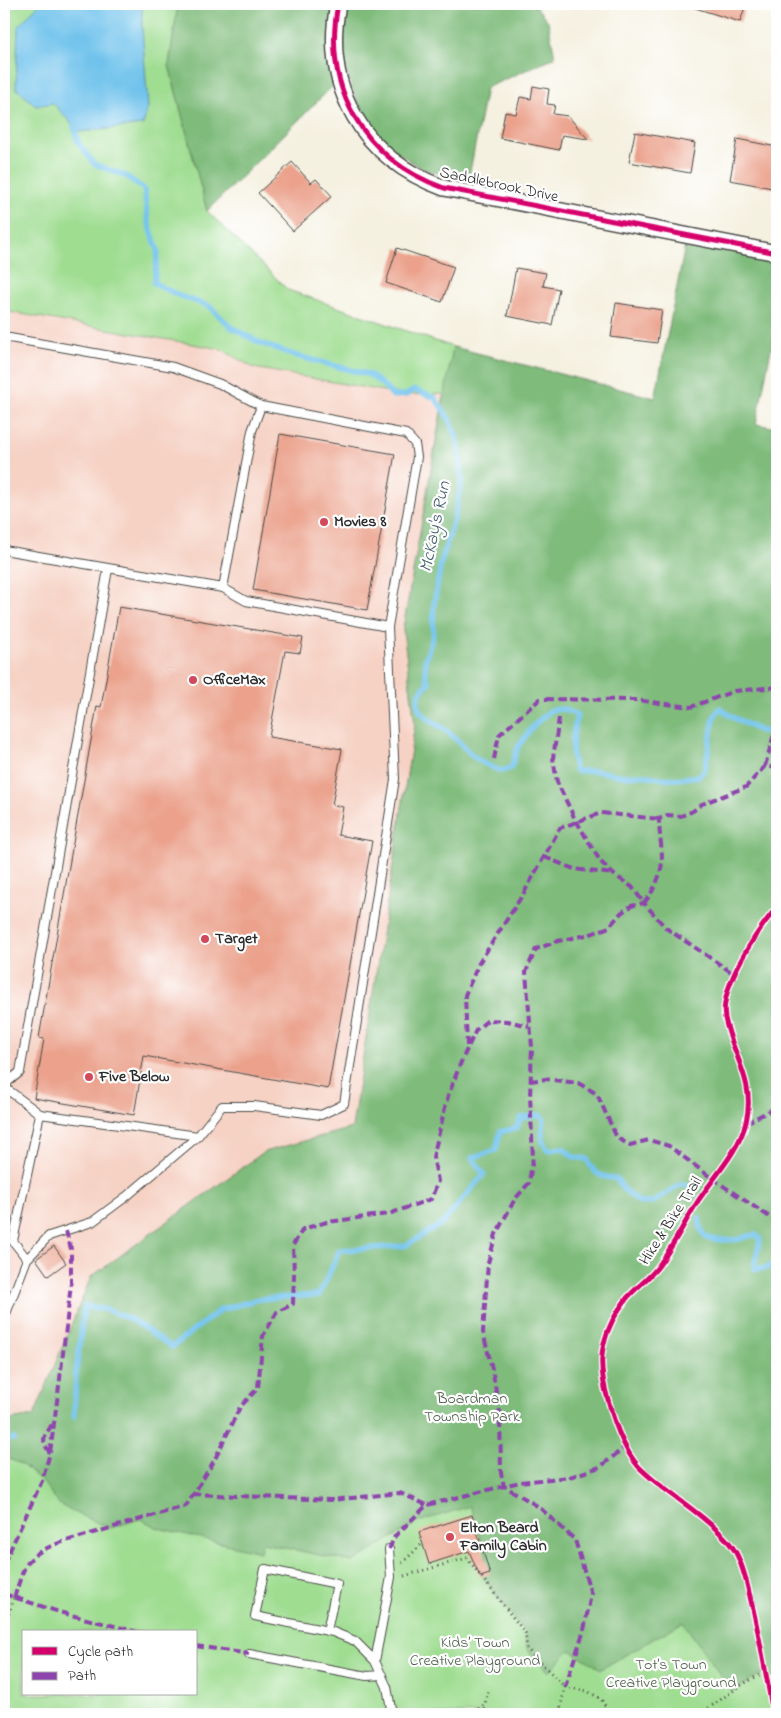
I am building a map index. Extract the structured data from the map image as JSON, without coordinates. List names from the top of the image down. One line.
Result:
{"streets":{"street":["Saddlebrook Drive"],"cycle path":["Hike & Bike Trail"]},"water":["McKay's Run"],"parks":["Boardman Township Park","Kids’ Town Creative Playground","Tot’s Town Creative Playground"],"places":["Movies 8","OfficeMax","Target","Five Below","Elton Beard Family Cabin"],"legend":["Cycle path","Path"]}
